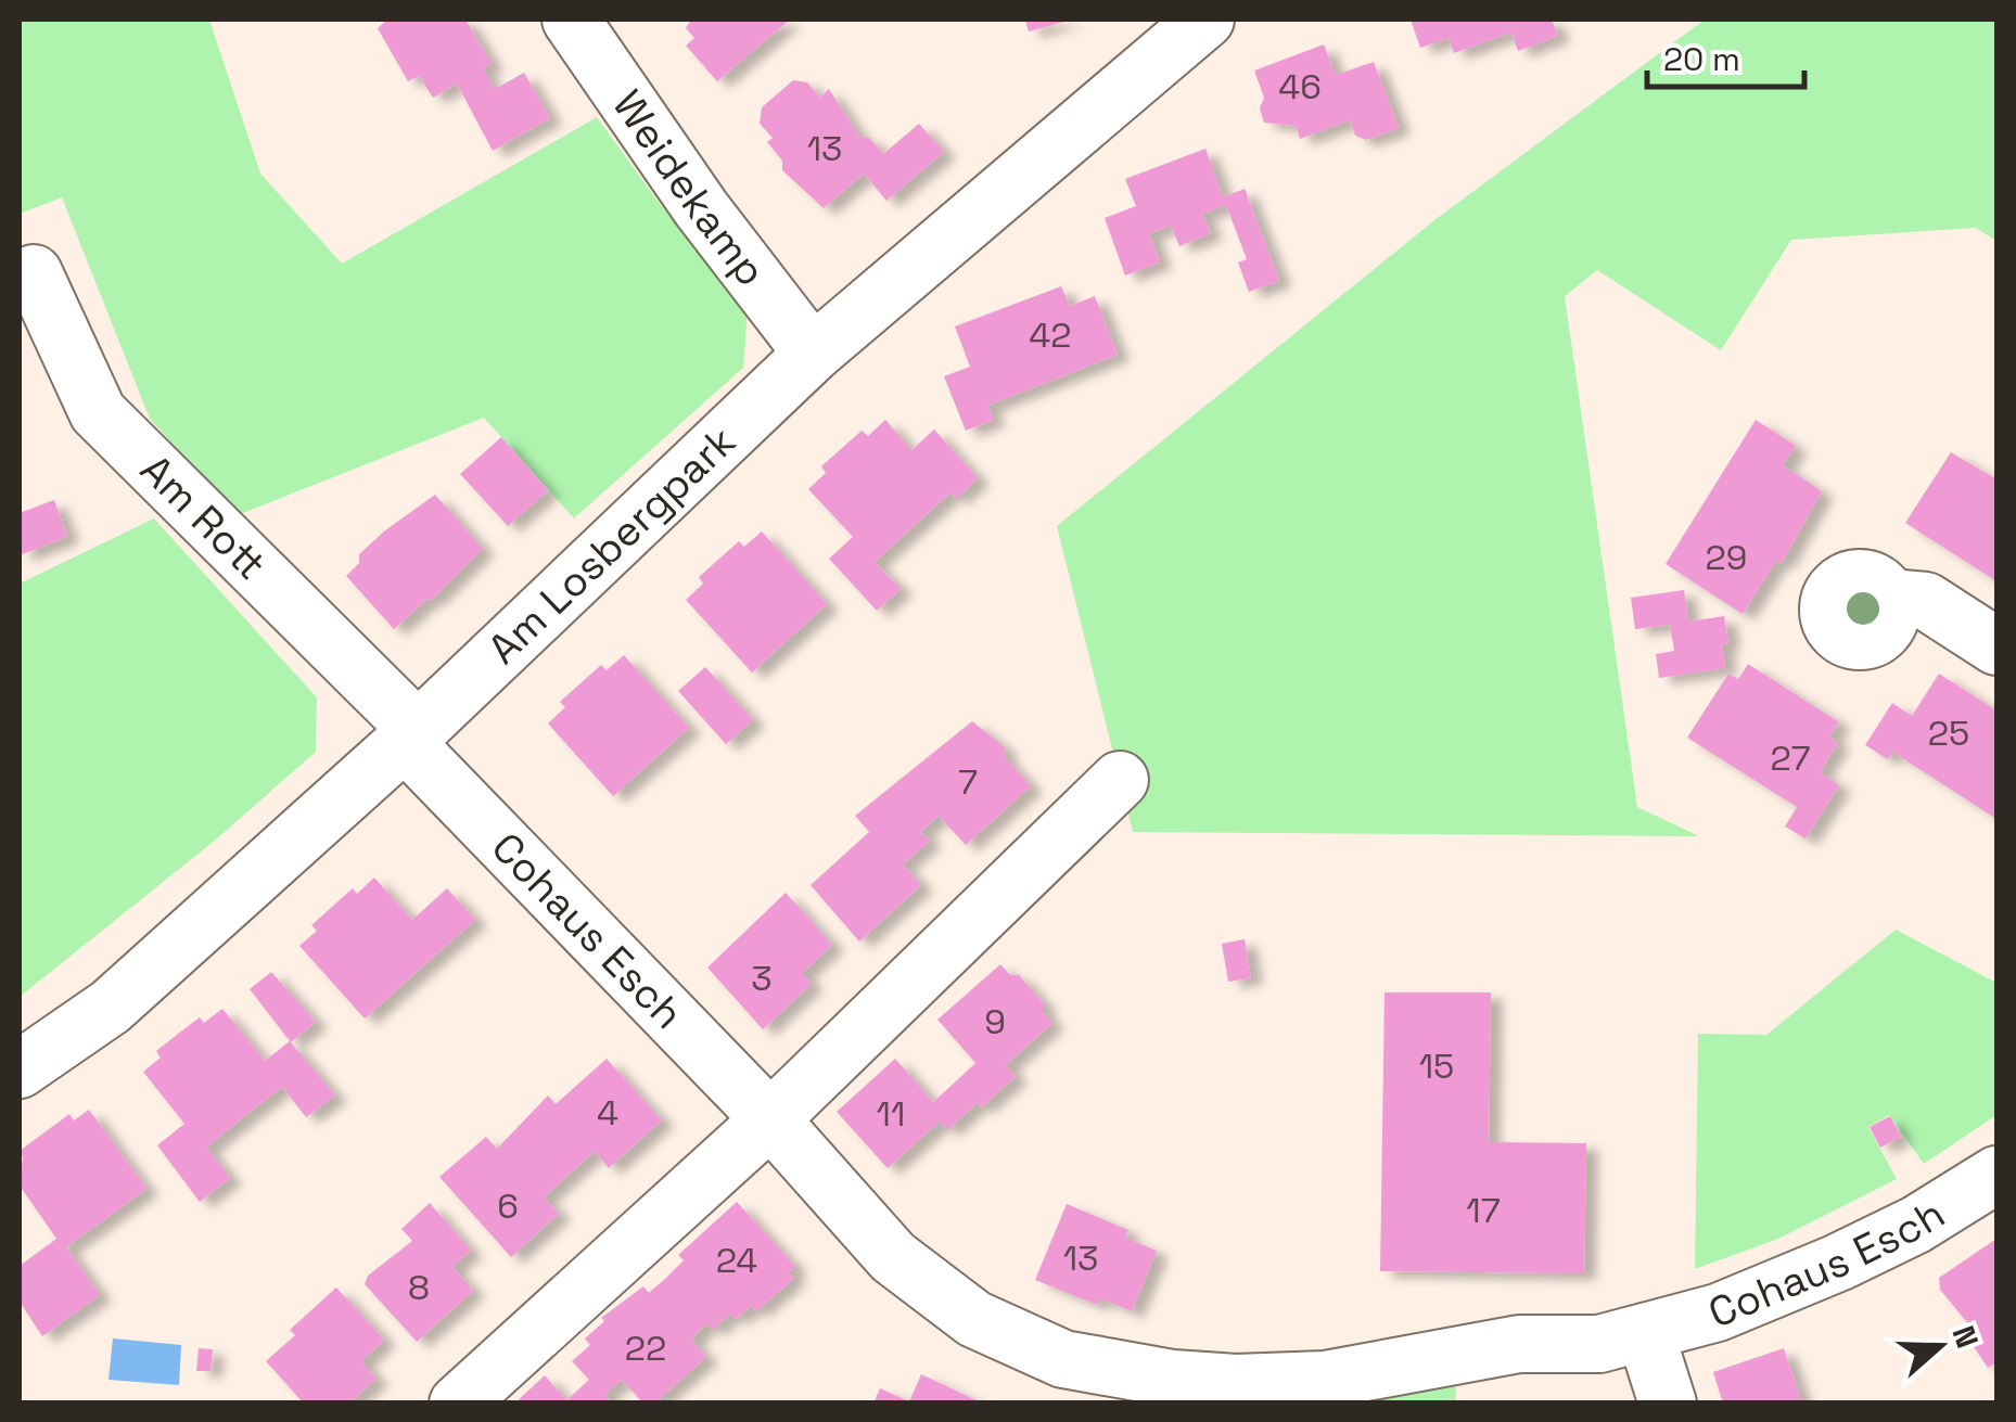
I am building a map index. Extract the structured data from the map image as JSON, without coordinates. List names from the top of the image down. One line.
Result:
{"streets":{"street":["Weidekamp","Am Rott","Am Losbergpark","Cohaus Esch"]},"crossings":[["Weidekamp","Am Losbergpark"],["Am Rott","Am Losbergpark"],["Am Rott","Cohaus Esch"],["Am Losbergpark","Cohaus Esch"]],"house_numbers":["46","13","42","29","25","27","7","3","9","15","4","11","6","17","13","24","8","22"],"scale_bar":"20 m","north":"right"}
